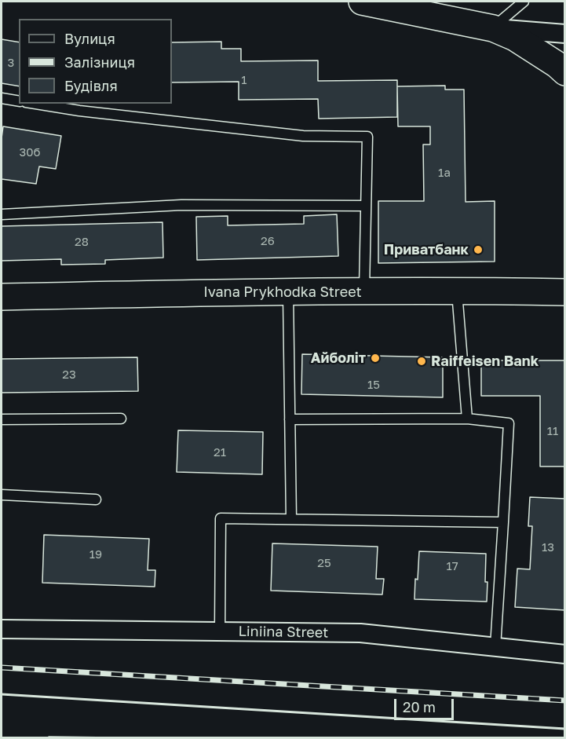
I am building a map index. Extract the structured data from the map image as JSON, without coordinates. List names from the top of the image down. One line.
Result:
{"streets":{"main road":["Ivana Prykhodka Street"],"street":["Liniina Street"]},"places":["Приватбанк","Айболіт","Raiffeisen Bank"],"house_numbers":["3","1","30б","1а","26","28","23","15","11","21","13","19","25","17"],"legend":["Вулиця","Залізниця","Будівля"],"scale_bar":"20 m"}
